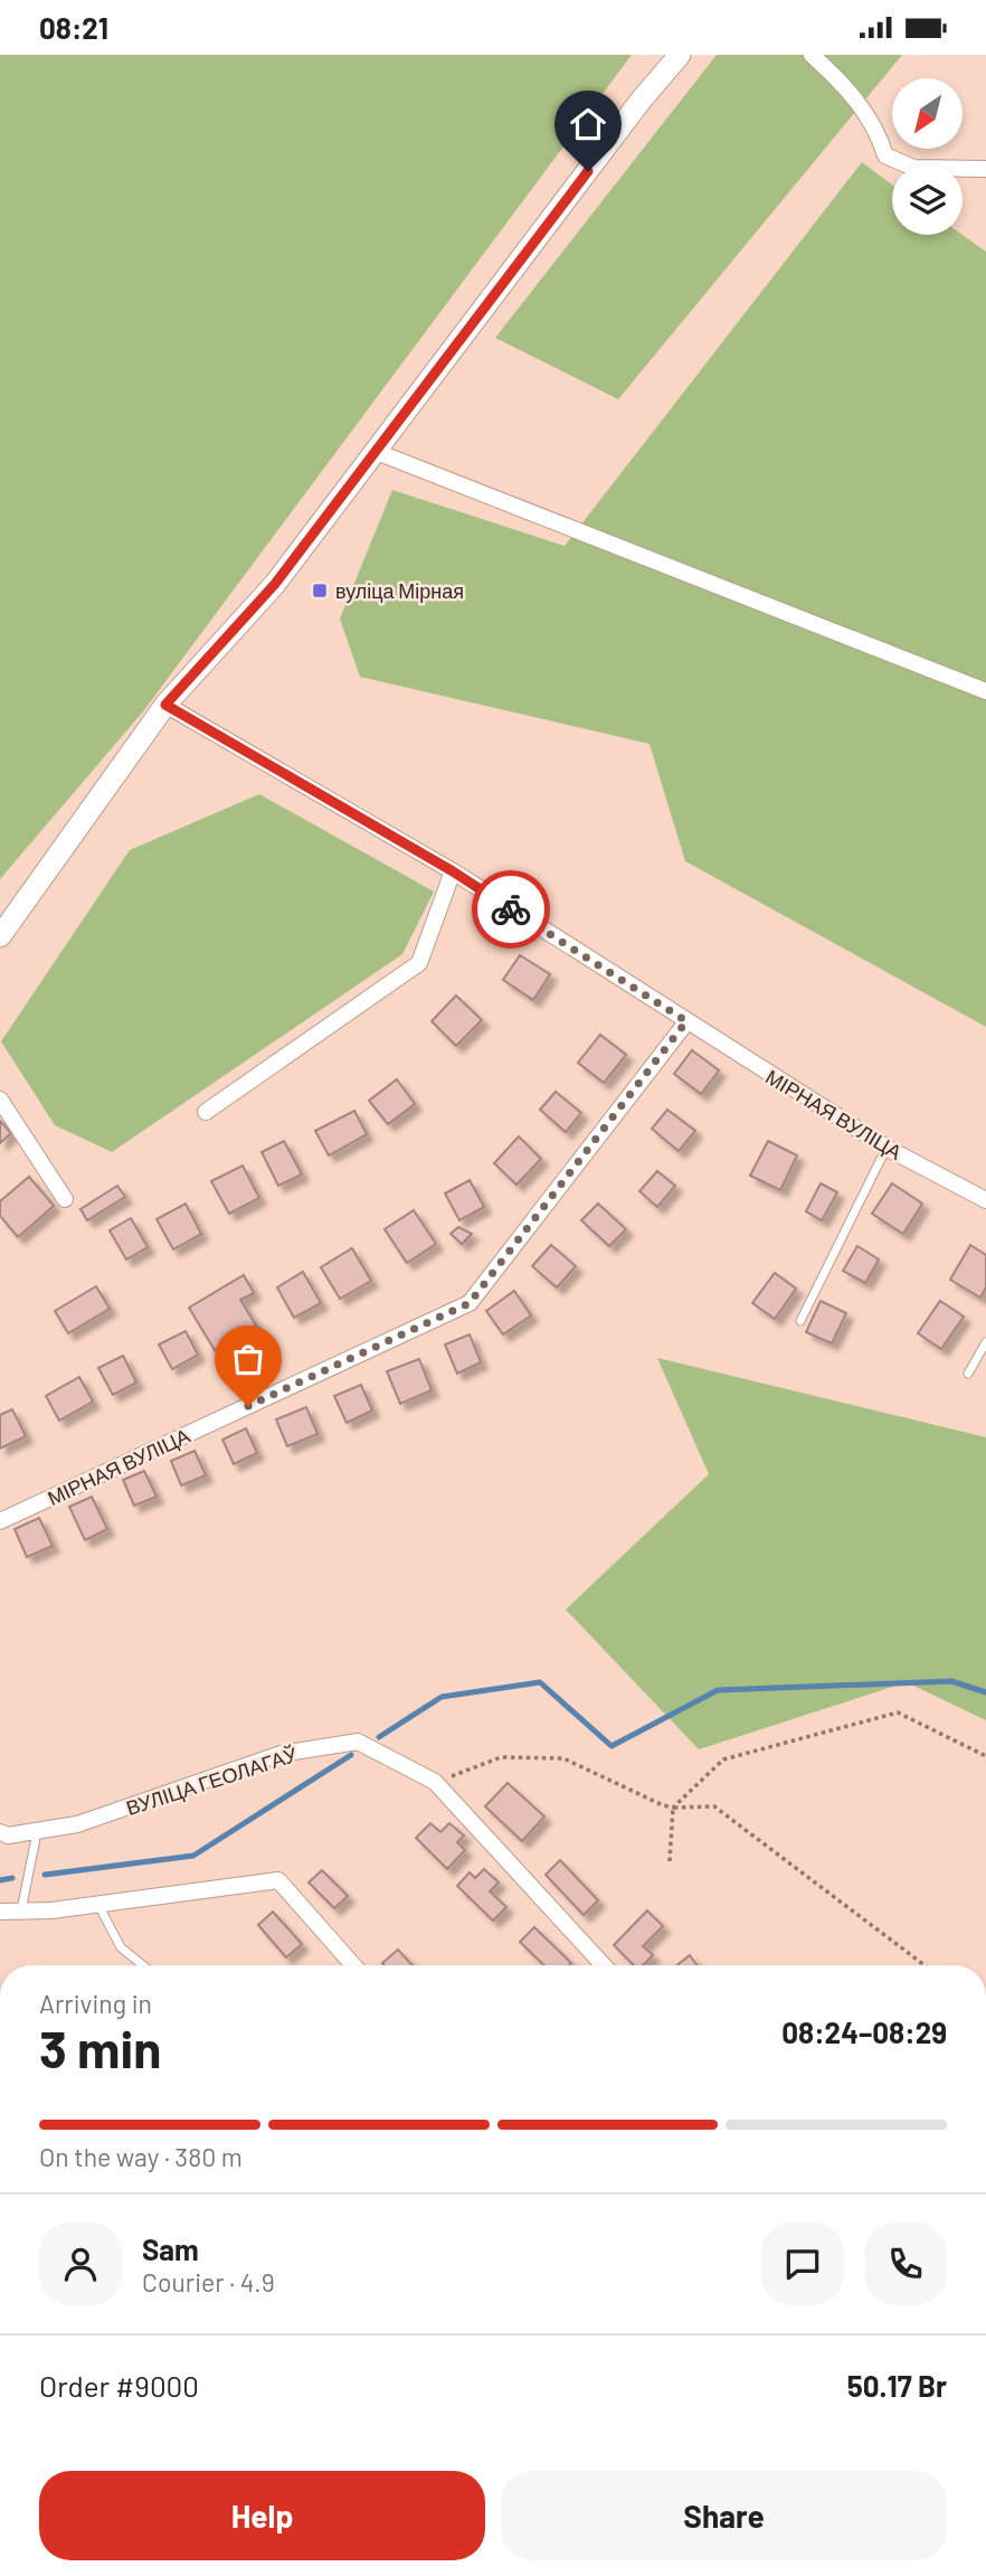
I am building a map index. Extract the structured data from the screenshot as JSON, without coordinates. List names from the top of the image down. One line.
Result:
{"streets":{"street":["МІРНАЯ ВУЛІЦА","ВУЛІЦА ГЕОЛАГАЎ"]},"places":{"transit":["вуліца Мірная"]},"north":"bottom left","page":{"status":"08:21","heading":["3 min","Arriving in","08:24–08:29"],"panel":["Sam","Courier · 4.9","Order #9000","50.17 Br"],"bar":"On the way · 380 m","buttons":["Help","Share"]}}
